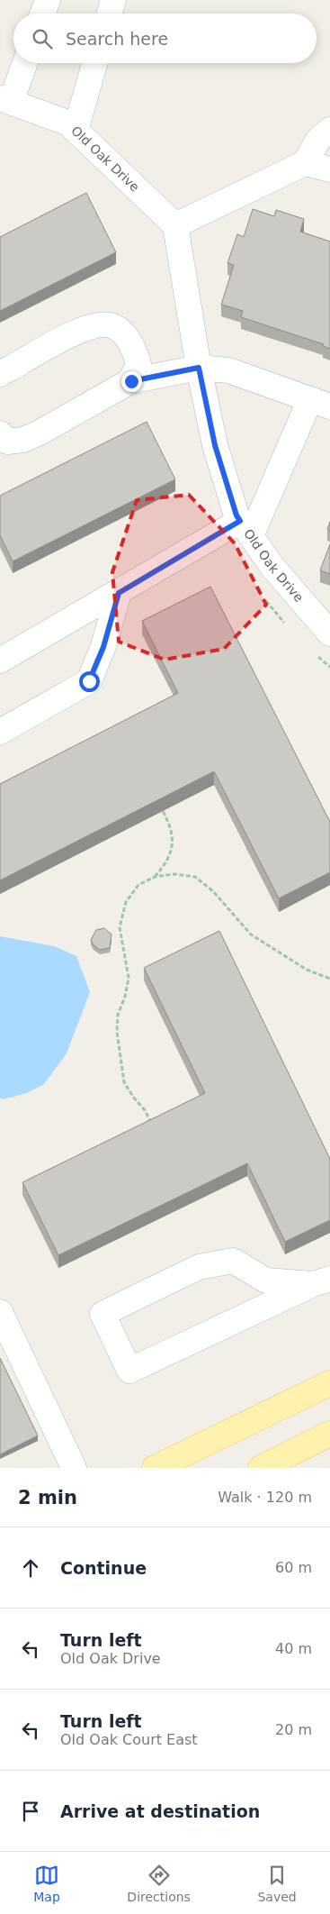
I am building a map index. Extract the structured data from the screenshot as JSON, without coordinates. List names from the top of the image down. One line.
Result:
{"streets":{"street":["Old Oak Drive"]},"page":{"search":"Search here","heading":["2 min","Walk · 120 m"],"list":[["Continue","60 m"],["Turn left","Old Oak Drive","40 m"],["Turn left","Old Oak Court East","20 m"],"Arrive at destination"],"nav":["Map","Directions","Saved"]}}
